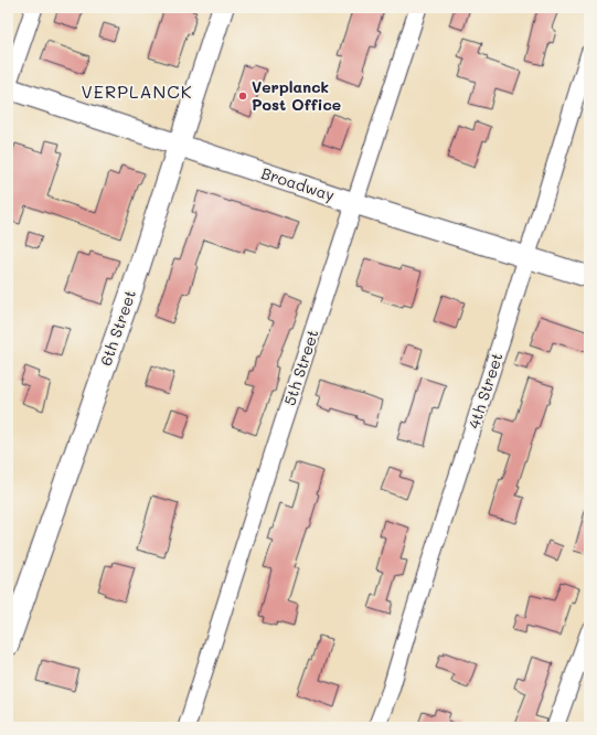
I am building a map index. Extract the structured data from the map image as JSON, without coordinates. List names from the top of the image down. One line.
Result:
{"streets":{"street":["Broadway","6th Street","5th Street","4th Street"]},"crossings":[["Broadway","6th Street"],["Broadway","5th Street"],["Broadway","4th Street"]],"districts":["VERPLANCK"],"places":["Verplanck Post Office"]}
